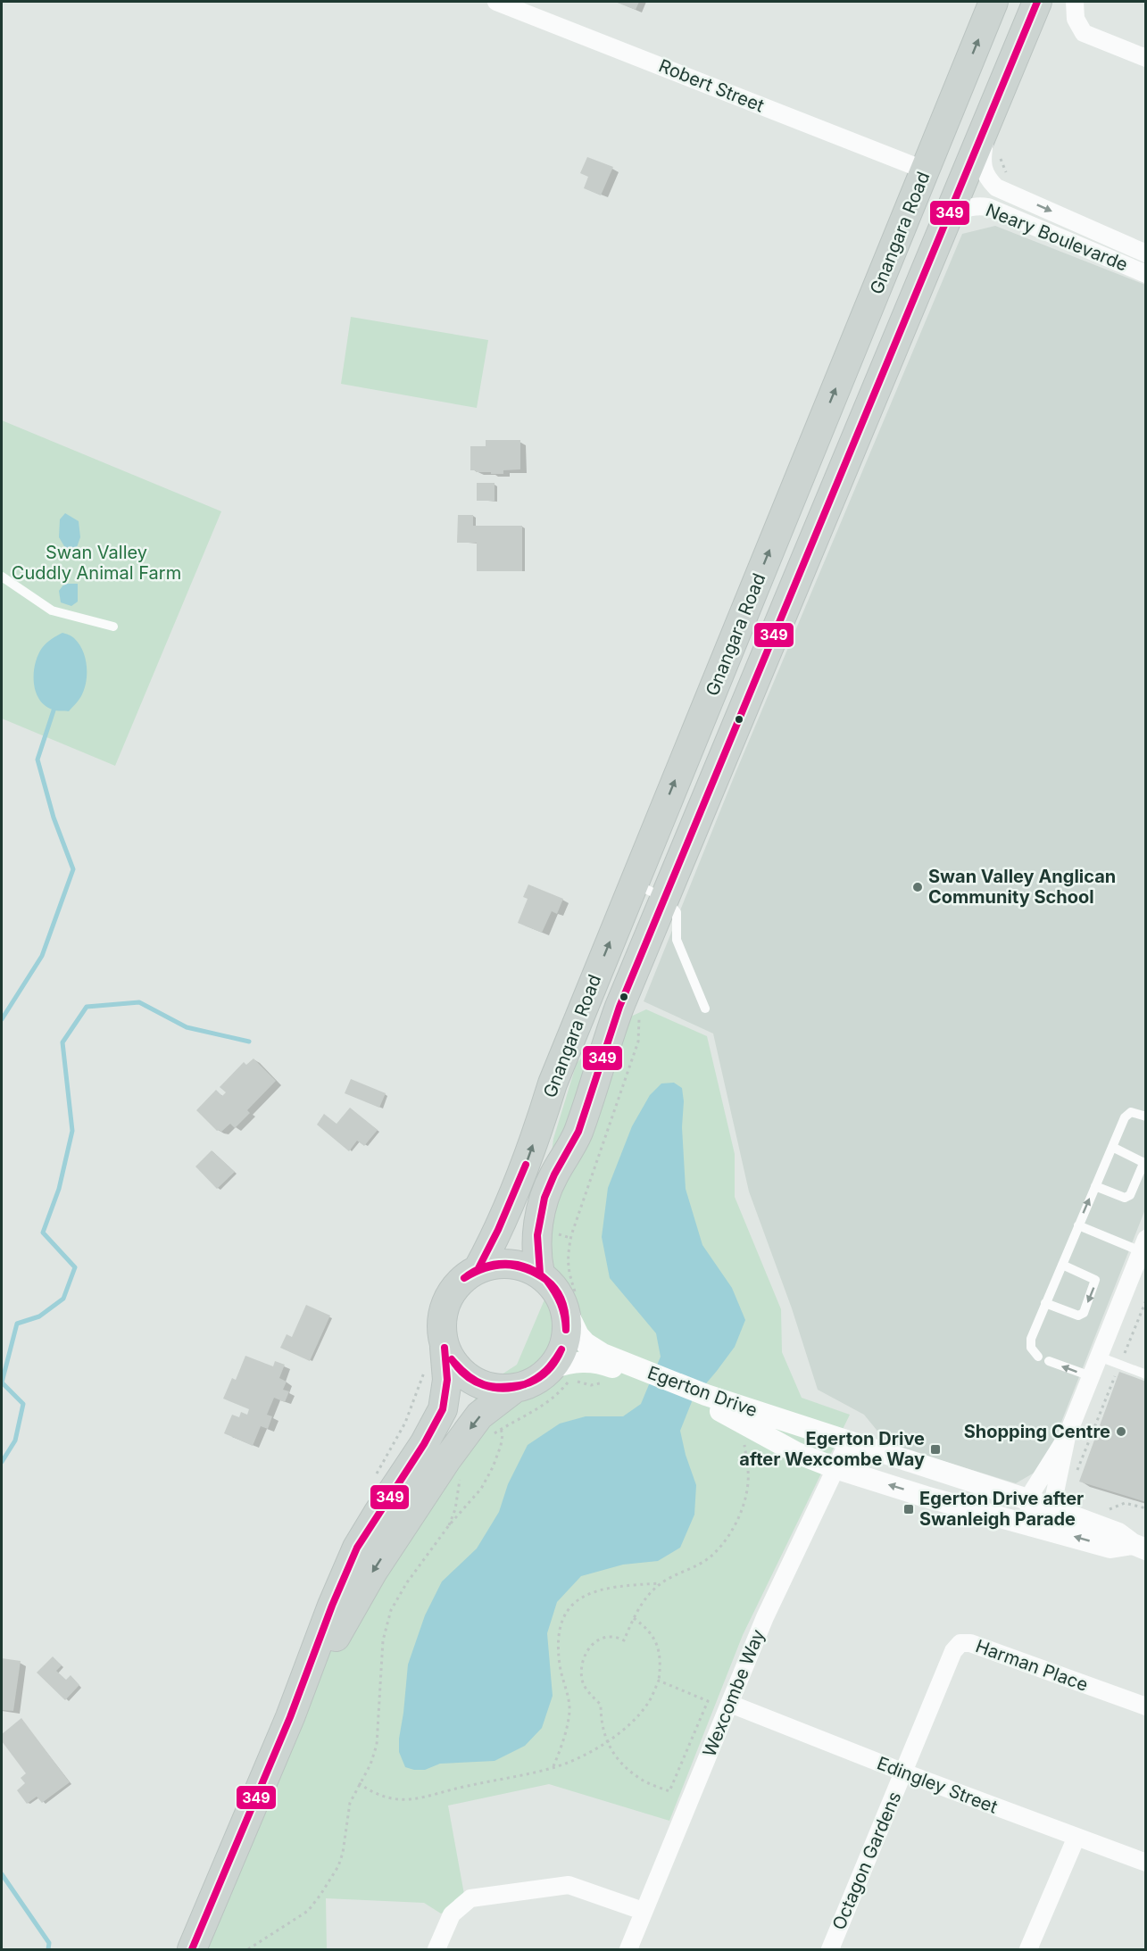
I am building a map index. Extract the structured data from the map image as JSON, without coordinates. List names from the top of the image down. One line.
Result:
{"streets":{"main road":["Gnangara Road"],"street":["Robert Street","Neary Boulevarde","Egerton Drive","Harman Place","Wexcombe Way","Edingley Street","Octagon Gardens"]},"crossings":[["Robert Street","Gnangara Road"],["Gnangara Road","Neary Boulevarde"],["Gnangara Road","Egerton Drive"],["Egerton Drive","Wexcombe Way"],["Harman Place","Edingley Street"],["Harman Place","Octagon Gardens"],["Wexcombe Way","Edingley Street"],["Edingley Street","Octagon Gardens"]],"one_way":["Neary Boulevarde"],"parks":["Swan Valley Cuddly Animal Farm"],"places":{"other":["Swan Valley Anglican Community School","Shopping Centre"],"transit":["Egerton Drive after Wexcombe Way","Egerton Drive after Swanleigh Parade"]},"lines":["transit line 349"]}
